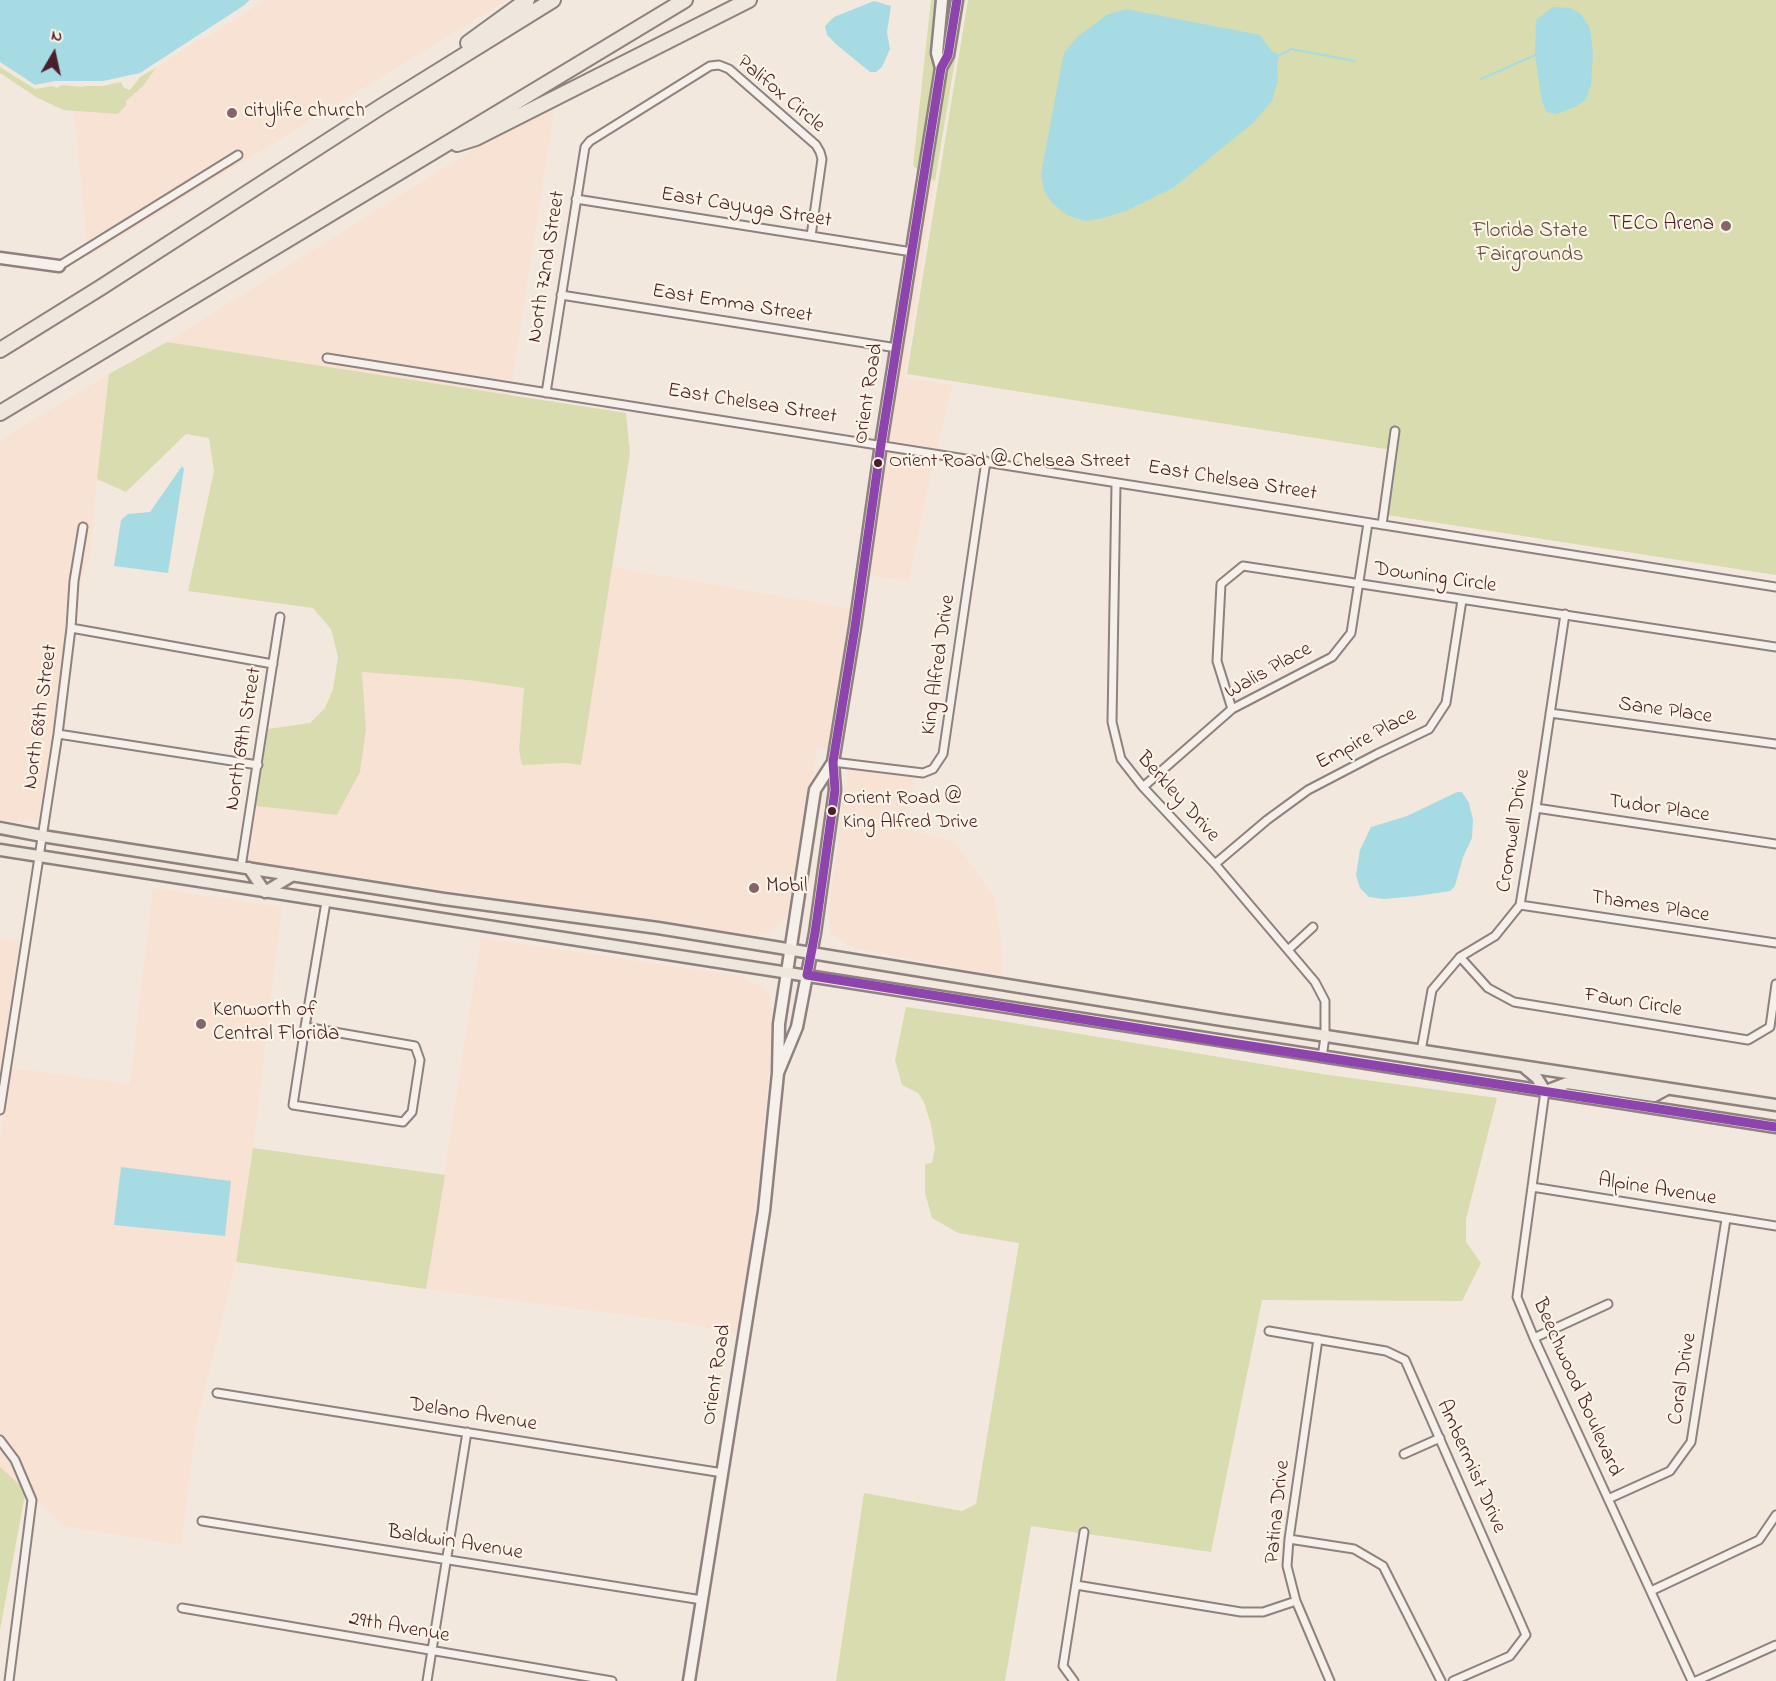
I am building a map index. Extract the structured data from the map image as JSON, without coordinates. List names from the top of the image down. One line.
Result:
{"streets":{"street":["Palifox Circle","East Cayuga Street","North 72nd Street","East Emma Street","Orient Road","East Chelsea Street","Downing Circle","King Alfred Drive","Walis Place","Sane Place","North 68th Street","North 69th Street","Empire Place","Berkley Drive","Tudor Place","Cromwell Drive","Thames Place","Fawn Circle","Alpine Avenue","Coral Drive","Beechwood Boulevard","Delano Avenue","Ambermist Drive","Patina Drive","Baldwin Avenue","29th Avenue"]},"crossings":[["Palifox Circle","East Cayuga Street"],["Palifox Circle","North 72nd Street"],["East Cayuga Street","North 72nd Street"],["East Cayuga Street","Orient Road"],["North 72nd Street","East Emma Street"],["North 72nd Street","East Chelsea Street"],["East Emma Street","Orient Road"],["Orient Road","East Chelsea Street"],["Orient Road","King Alfred Drive"],["Orient Road","Delano Avenue"],["Orient Road","Baldwin Avenue"],["East Chelsea Street","King Alfred Drive"],["East Chelsea Street","Walis Place"],["East Chelsea Street","Berkley Drive"],["Downing Circle","Walis Place"],["Downing Circle","Empire Place"],["Downing Circle","Cromwell Drive"],["Walis Place","Berkley Drive"],["Sane Place","Cromwell Drive"],["Empire Place","Berkley Drive"],["Tudor Place","Cromwell Drive"],["Cromwell Drive","Thames Place"],["Cromwell Drive","Fawn Circle"],["Alpine Avenue","Coral Drive"],["Alpine Avenue","Beechwood Boulevard"],["Coral Drive","Beechwood Boulevard"],["Ambermist Drive","Patina Drive"]],"parks":["Florida State Fairgrounds"],"places":["citylife church","TECO Arena","Orient Road @ Chelsea Street","Orient Road @ King Alfred Drive","Mobil","Kenworth of Central Florida"],"north":"top"}
